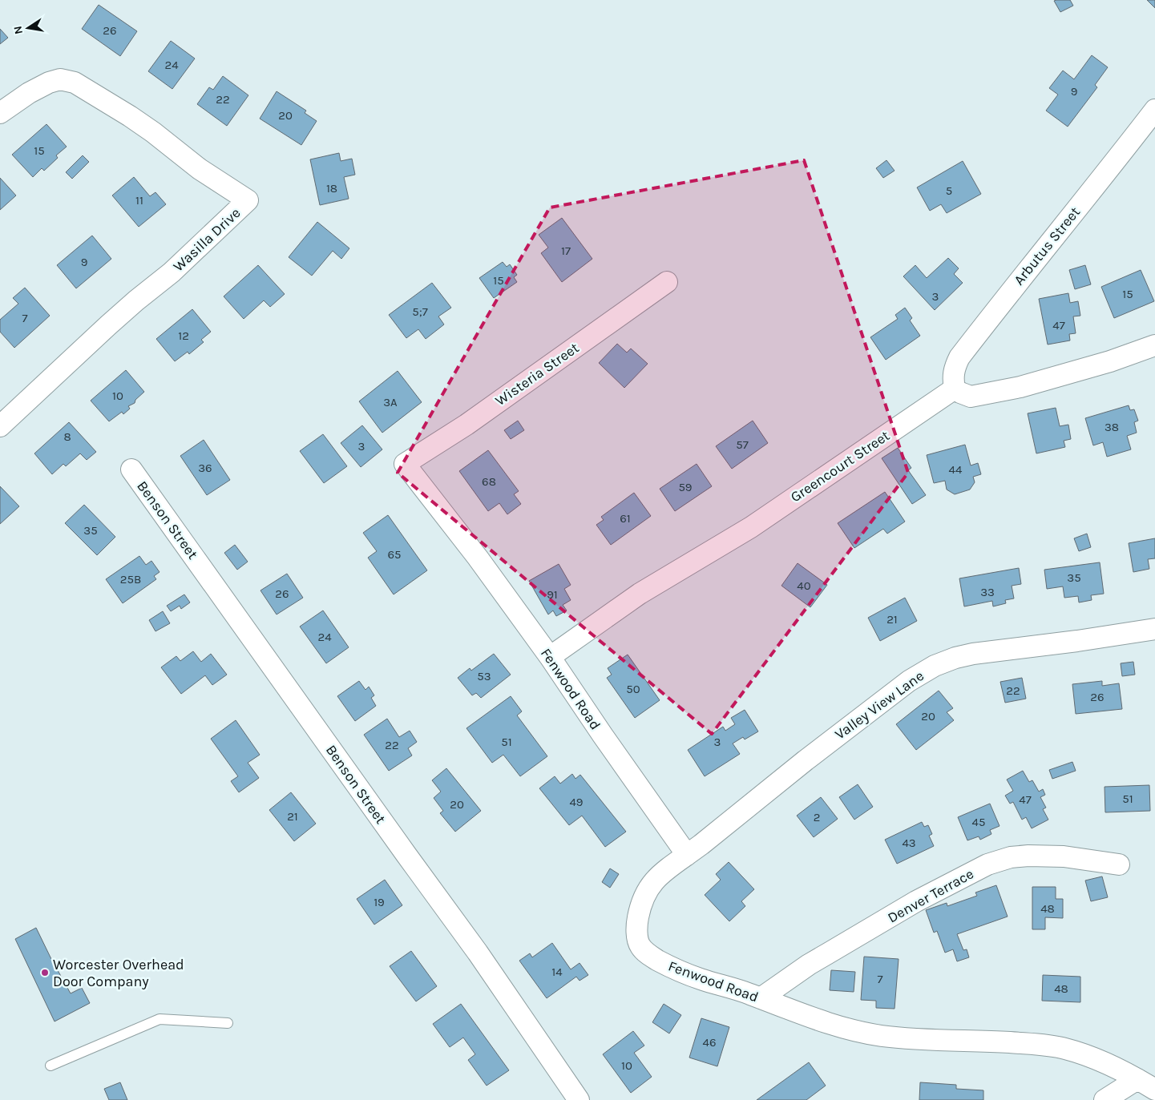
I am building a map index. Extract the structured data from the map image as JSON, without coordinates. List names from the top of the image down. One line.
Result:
{"streets":{"street":["Wasilla Drive","Arbutus Street","Wisteria Street","Greencourt Street","Benson Street","Fenwood Road","Valley View Lane","Denver Terrace"]},"crossings":[["Arbutus Street","Greencourt Street"],["Wisteria Street","Fenwood Road"],["Greencourt Street","Fenwood Road"],["Fenwood Road","Valley View Lane"],["Fenwood Road","Denver Terrace"]],"places":["Worcester Overhead Door Company"],"house_numbers":["26","24","9","22","20","15","18","5","11","17","9","15","15","3","5;7","7","47","12","10","3A","38","8","57","3","36","44","68","59","61","35","65","35","25B","40","33","26","91","21","24","53","50","22","26","20","51","3","22","51","47","49","20","21","2","45","43","19","48","14","7","48","46","10"],"north":"left"}
